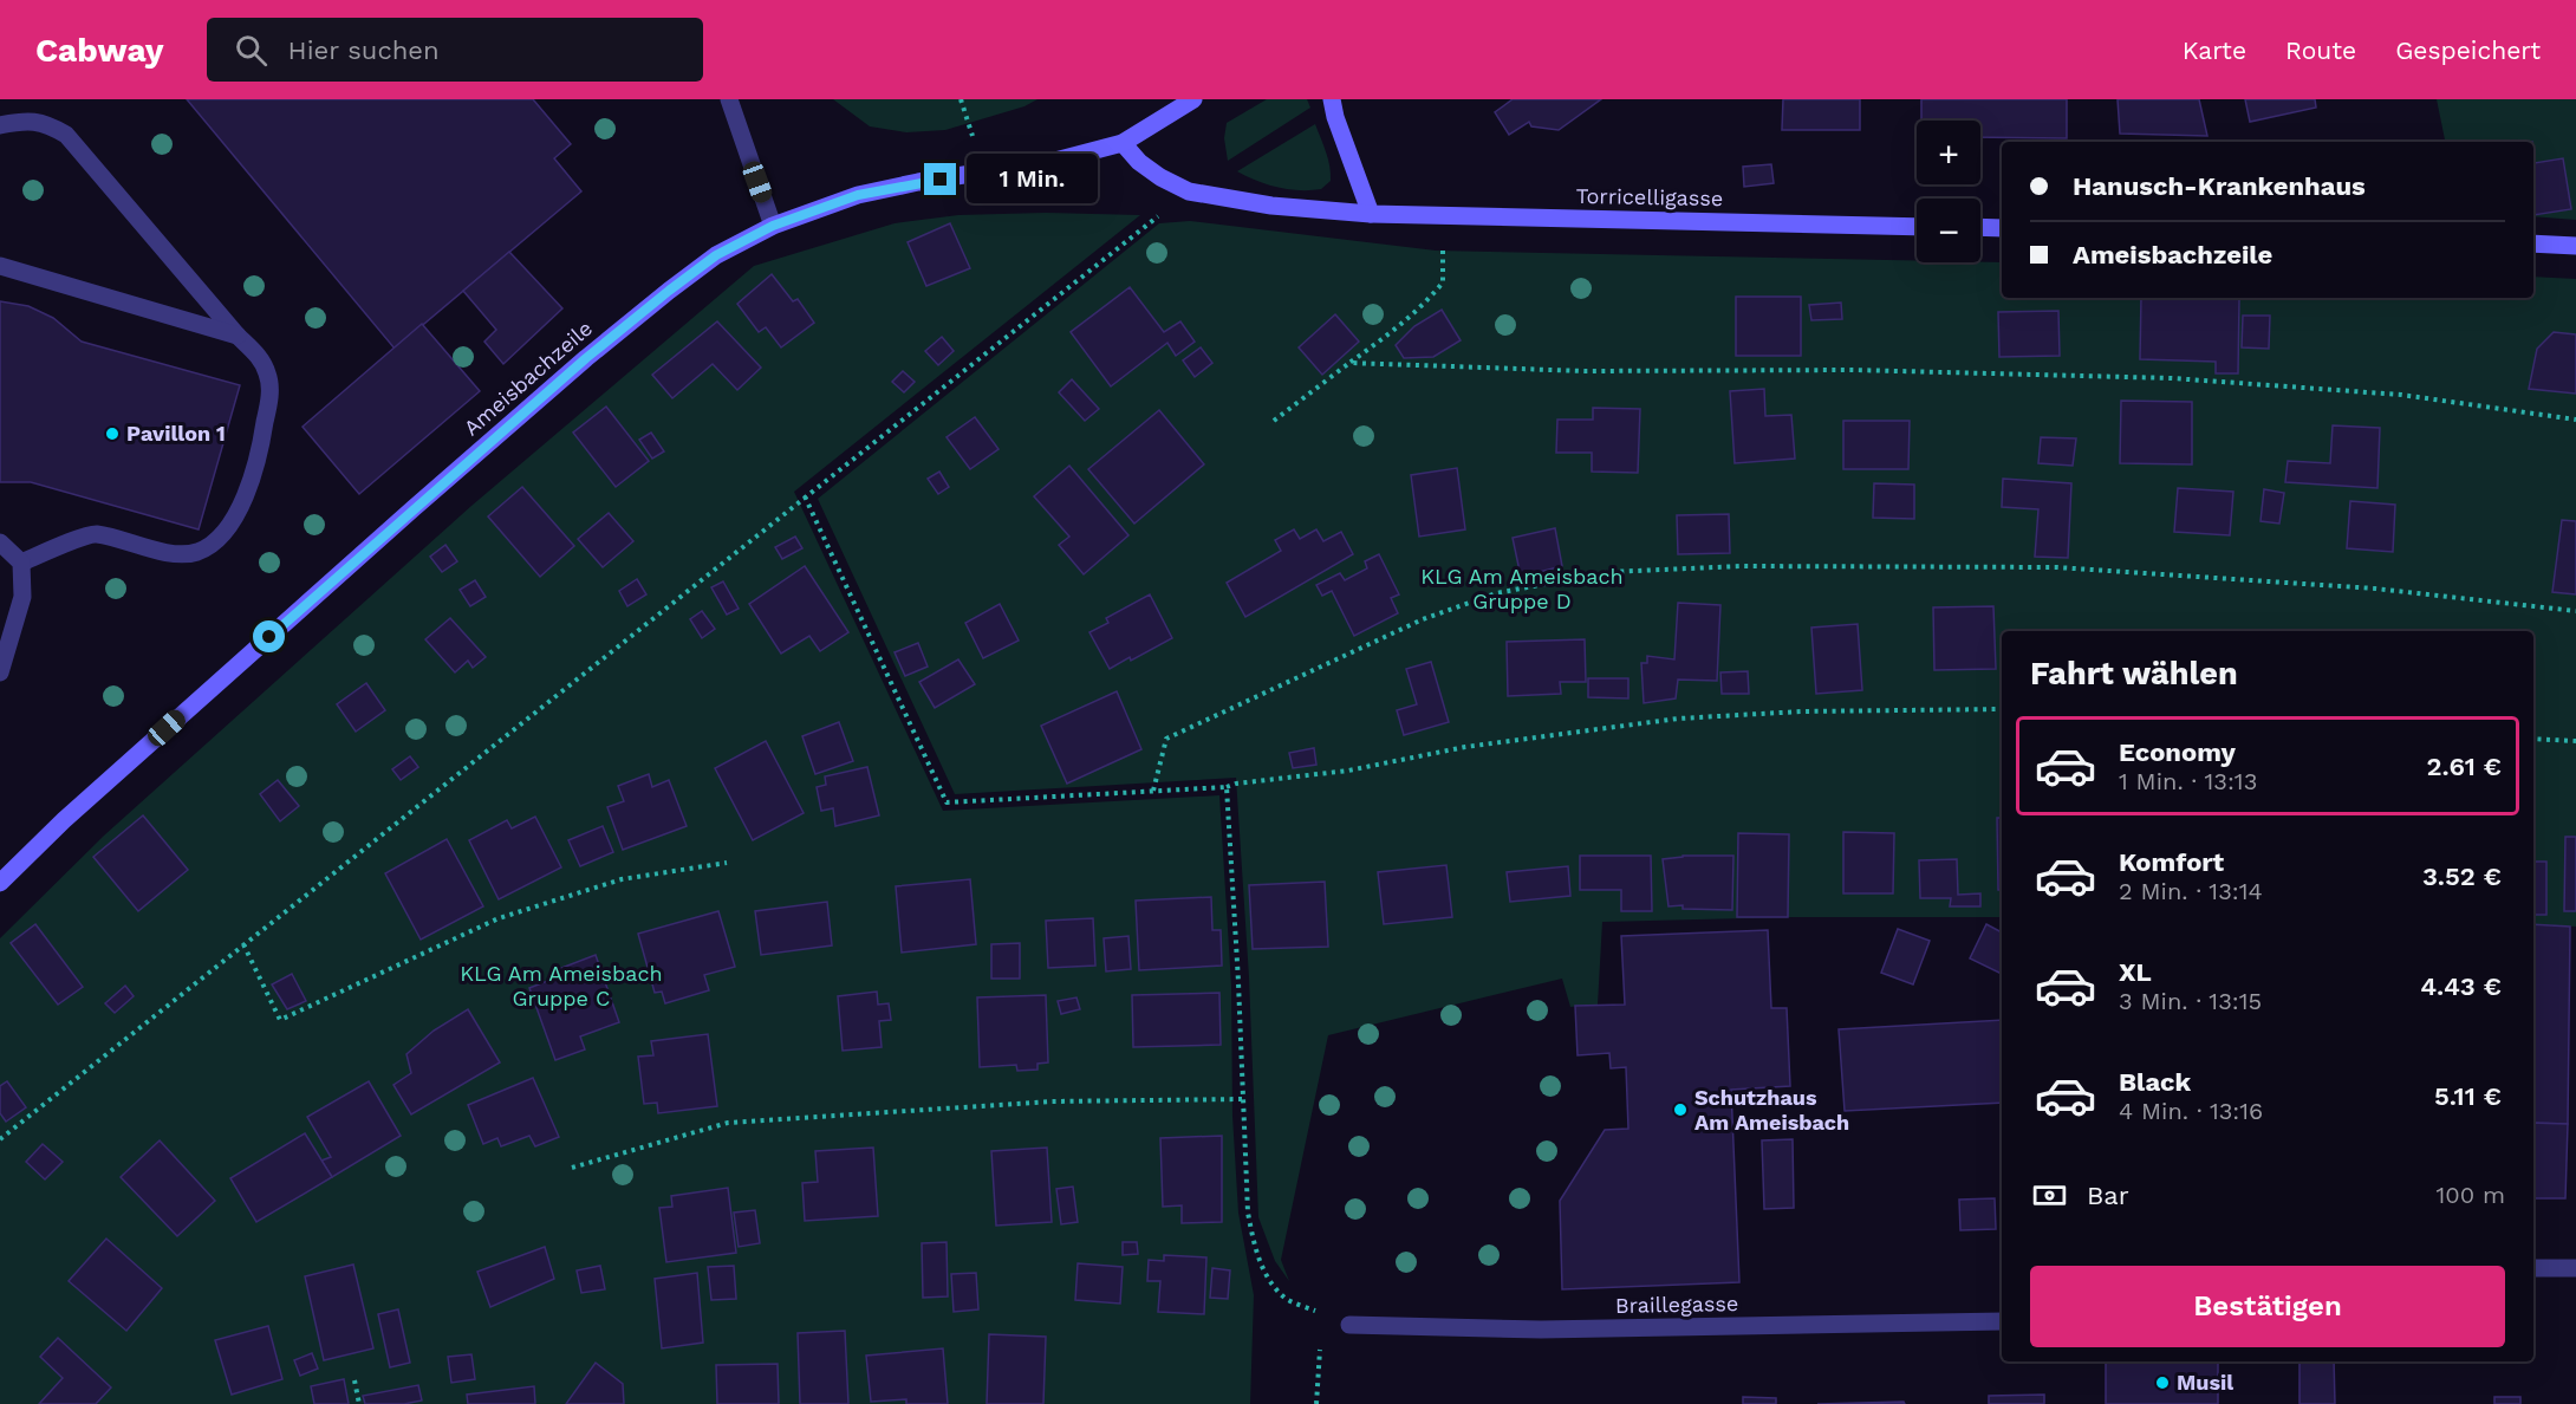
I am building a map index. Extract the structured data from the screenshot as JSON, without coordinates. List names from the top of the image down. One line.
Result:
{"streets":{"street":["Torricelligasse","Ameisbachzeile","Braillegasse"]},"crossings":[["Torricelligasse","Ameisbachzeile"]],"parks":["KLG Am Ameisbach Gruppe D","KLG Am Ameisbach Gruppe C"],"places":["Pavillon 1","Schutzhaus Am Ameisbach","Musil"],"page":{"header":"Cabway","search":"Hier suchen","nav":["Karte","Route","Gespeichert"],"map_buttons":["+","−"],"banner":["Hanusch-Krankenhaus","Ameisbachzeile"],"bubble":"1 Min.","heading":"Fahrt wählen","list":[{"name":"Economy","note":"1 Min. · 13:13","value":"2.61 €"},{"name":"Komfort","note":"2 Min. · 13:14","value":"3.52 €"},{"name":"XL","note":"3 Min. · 13:15","value":"4.43 €"},{"name":"Black","note":"4 Min. · 13:16","value":"5.11 €"}],"pay":["Bar","100 m"],"buttons":"Bestätigen"}}
